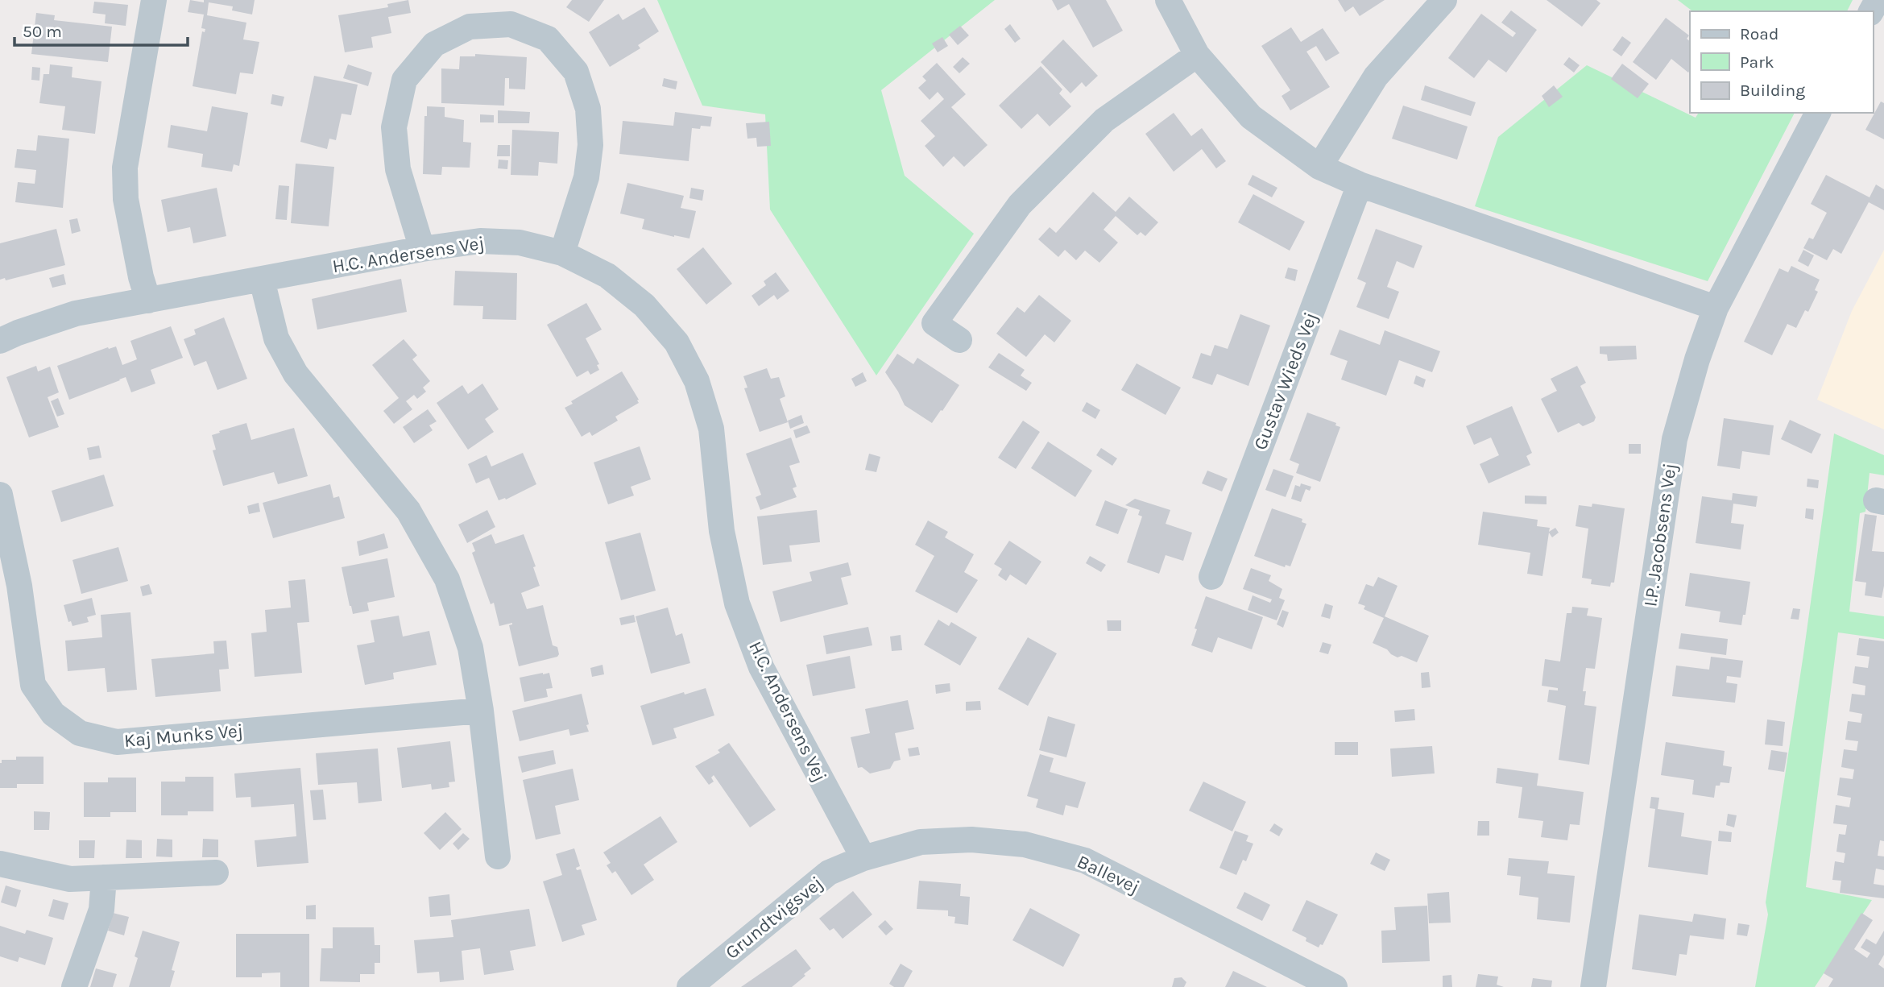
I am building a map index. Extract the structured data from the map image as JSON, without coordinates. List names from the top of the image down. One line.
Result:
{"streets":{"street":["H.C. Andersens Vej","Gustav Wieds Vej","I.P. Jacobsens Vej","Kaj Munks Vej","Ballevej","Grundtvigsvej"]},"crossings":[["H.C. Andersens Vej","Ballevej"],["H.C. Andersens Vej","Grundtvigsvej"],["Ballevej","Grundtvigsvej"]],"legend":["Road","Park","Building"],"scale_bar":"50 m"}
